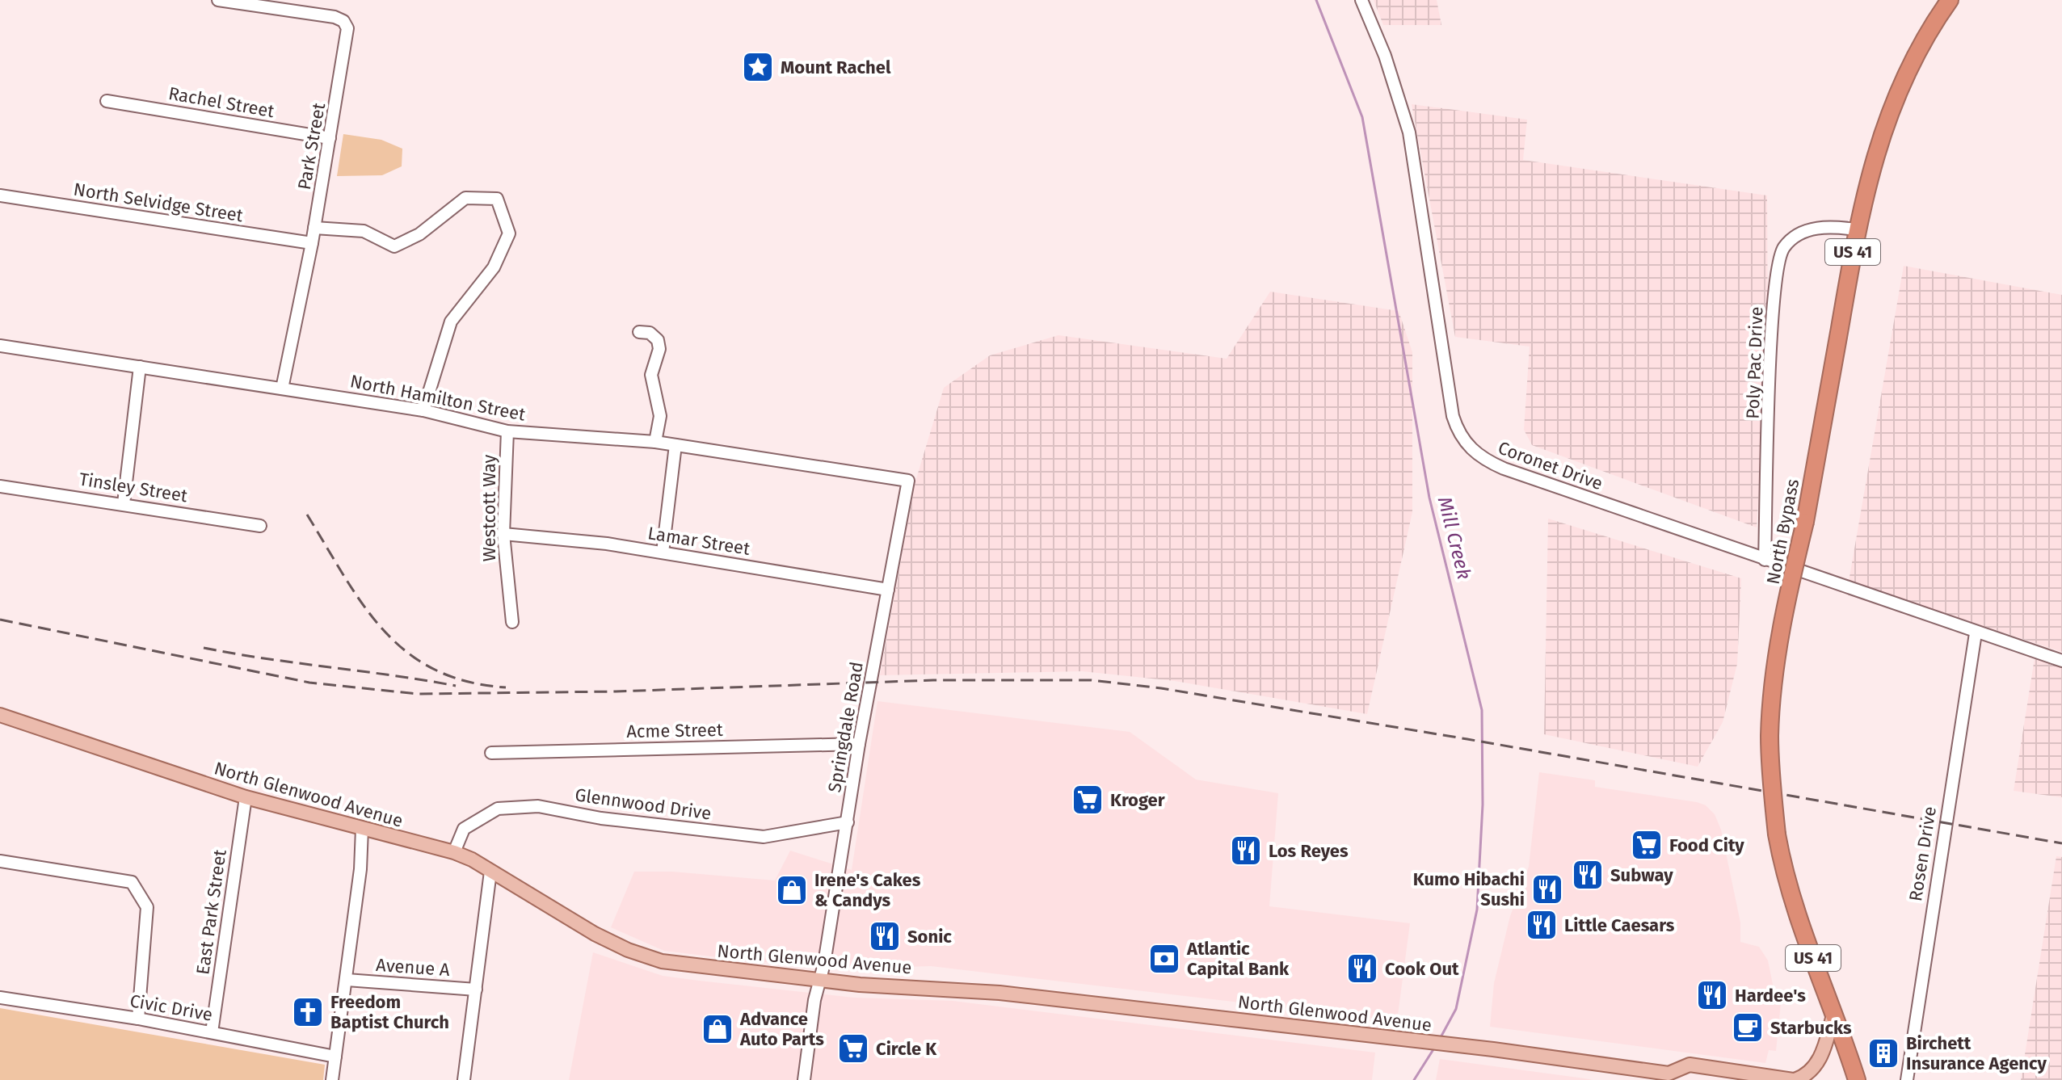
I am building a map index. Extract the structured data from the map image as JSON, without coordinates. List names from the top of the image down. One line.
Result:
{"streets":{"highway":["US 41","North Bypass"],"main road":["North Glenwood Avenue"],"street":["Rachel Street","Park Street","North Selvidge Street","Poly Pac Drive","North Hamilton Street","Coronet Drive","Tinsley Street","Westcott Way","Lamar Street","Springdale Road","Acme Street","Glennwood Drive","Rosen Drive","East Park Street","Avenue A","Civic Drive"]},"crossings":[["Rachel Street","Park Street"],["Park Street","North Selvidge Street"],["Park Street","North Hamilton Street"],["Poly Pac Drive","Coronet Drive"],["Poly Pac Drive","North Bypass"],["North Hamilton Street","Westcott Way"],["North Hamilton Street","Springdale Road"],["Coronet Drive","Rosen Drive"],["Westcott Way","Lamar Street"],["Lamar Street","Springdale Road"],["Springdale Road","Acme Street"],["Springdale Road","North Glenwood Avenue"],["Springdale Road","Glennwood Drive"],["North Glenwood Avenue","Glennwood Drive"],["North Glenwood Avenue","East Park Street"],["East Park Street","Civic Drive"]],"water":["Mill Creek"],"places":{"place":["Mount Rachel"],"supermarket":["Kroger","Food City","Circle K"],"restaurant":["Los Reyes","Subway","Kumo Hibachi Sushi","Little Caesars","Sonic","Cook Out","Hardee's"],"shop":["Irene's Cakes & Candys","Advance Auto Parts"],"bank":["Atlantic Capital Bank"],"church":["Freedom Baptist Church"],"cafe":["Starbucks"],"building":["Birchett Insurance Agency"]}}
